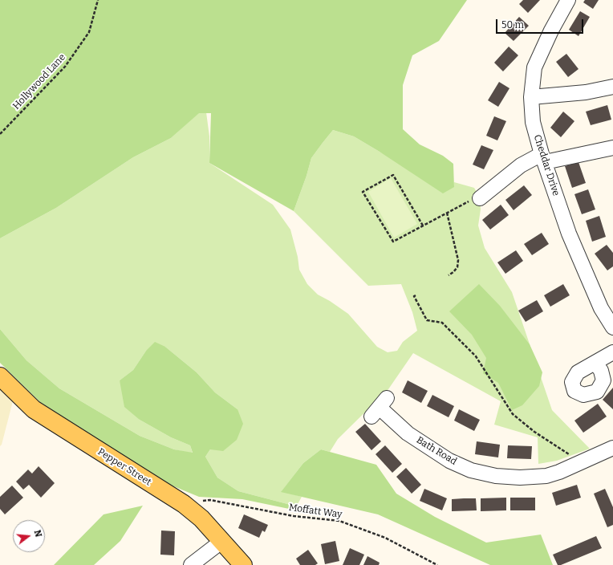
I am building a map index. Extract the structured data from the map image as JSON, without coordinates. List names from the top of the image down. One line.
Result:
{"streets":{"main road":["Pepper Street"],"street":["Cheddar Drive","Bath Road"],"path":["Hollywood Lane","Moffatt Way"]},"crossings":[["Pepper Street","Moffatt Way"]],"scale_bar":"50 m","north":"right"}
